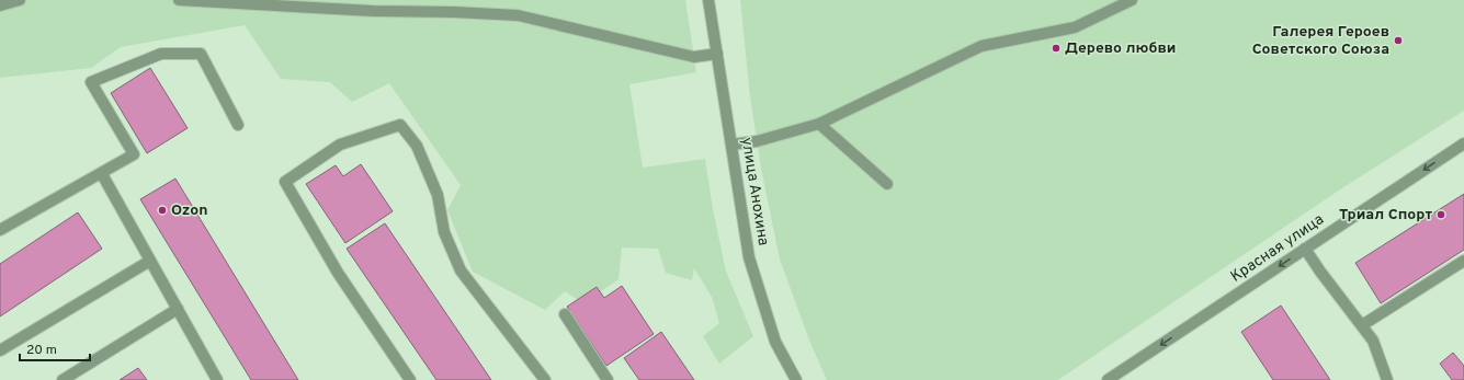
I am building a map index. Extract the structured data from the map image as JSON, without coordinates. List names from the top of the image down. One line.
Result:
{"streets":{"street":["улица Анохина","Красная улица"]},"one_way":["Красная улица"],"places":["Галерея Героев Советского Союза","Дерево любви","Ozon","Триал Спорт"],"scale_bar":"20 m"}
